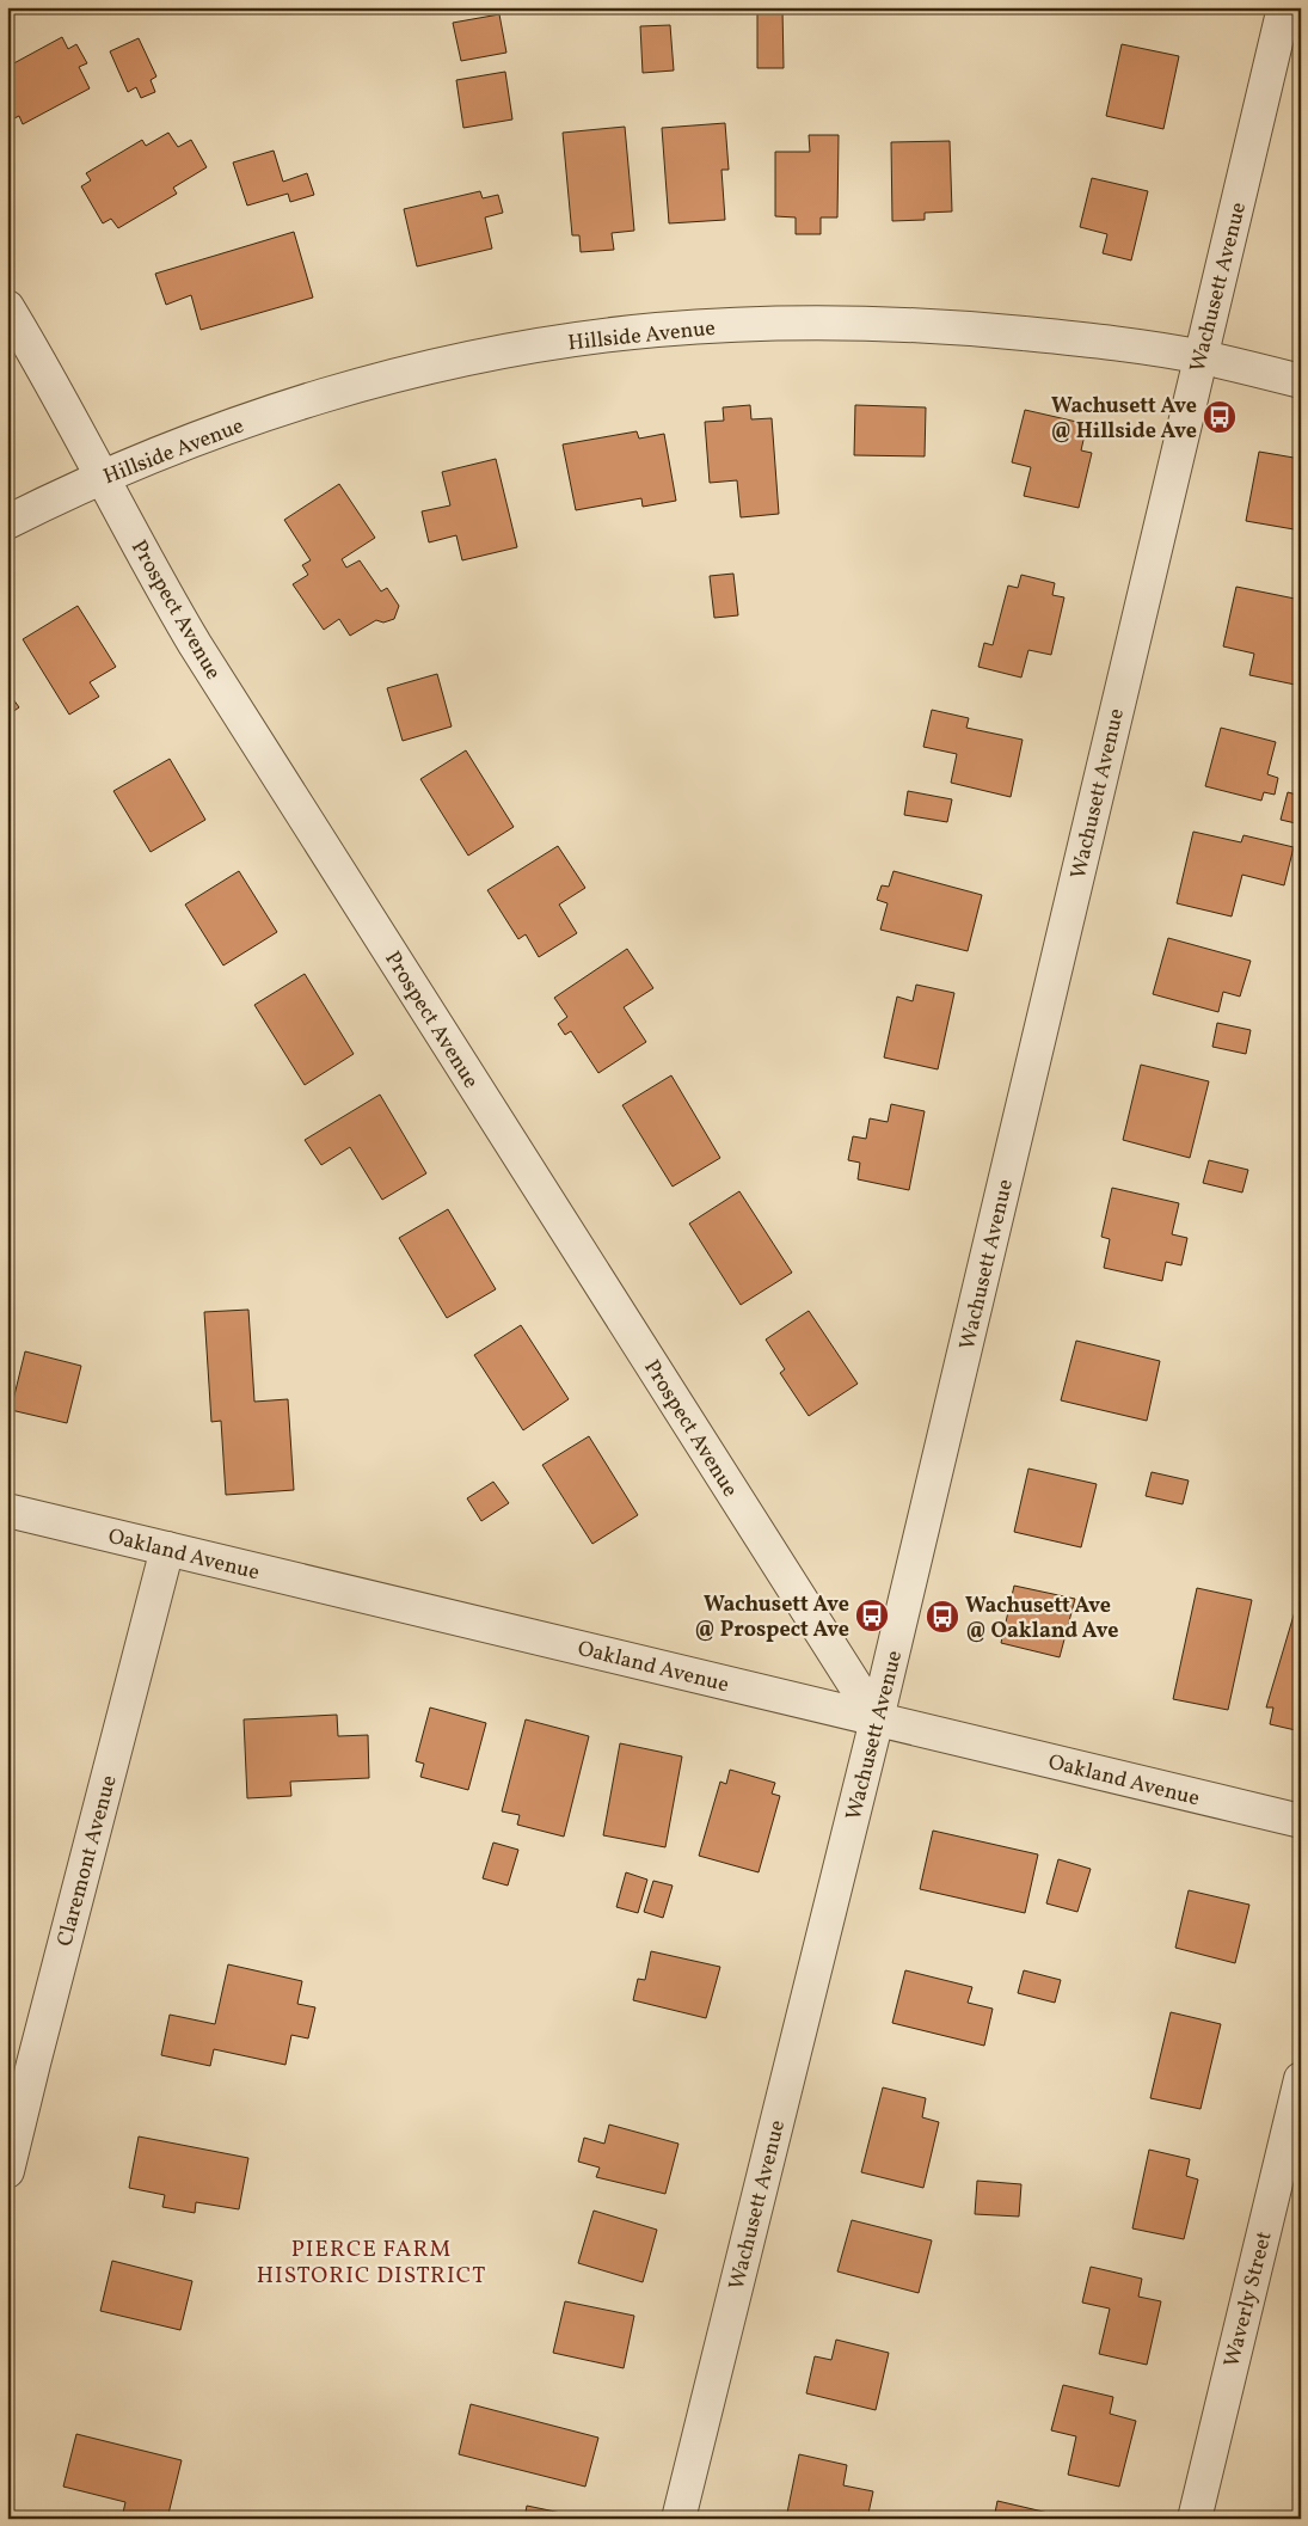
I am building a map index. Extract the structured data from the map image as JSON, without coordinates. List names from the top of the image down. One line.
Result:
{"streets":{"street":["Wachusett Avenue","Hillside Avenue","Prospect Avenue","Oakland Avenue","Claremont Avenue","Waverly Street"]},"crossings":[["Wachusett Avenue","Hillside Avenue"],["Wachusett Avenue","Prospect Avenue"],["Wachusett Avenue","Oakland Avenue"],["Hillside Avenue","Prospect Avenue"],["Prospect Avenue","Oakland Avenue"],["Oakland Avenue","Claremont Avenue"]],"districts":["PIERCE FARM HISTORIC DISTRICT"],"places":{"bus stop":["Wachusett Ave @ Hillside Ave","Wachusett Ave @ Prospect Ave","Wachusett Ave @ Oakland Ave"]}}
